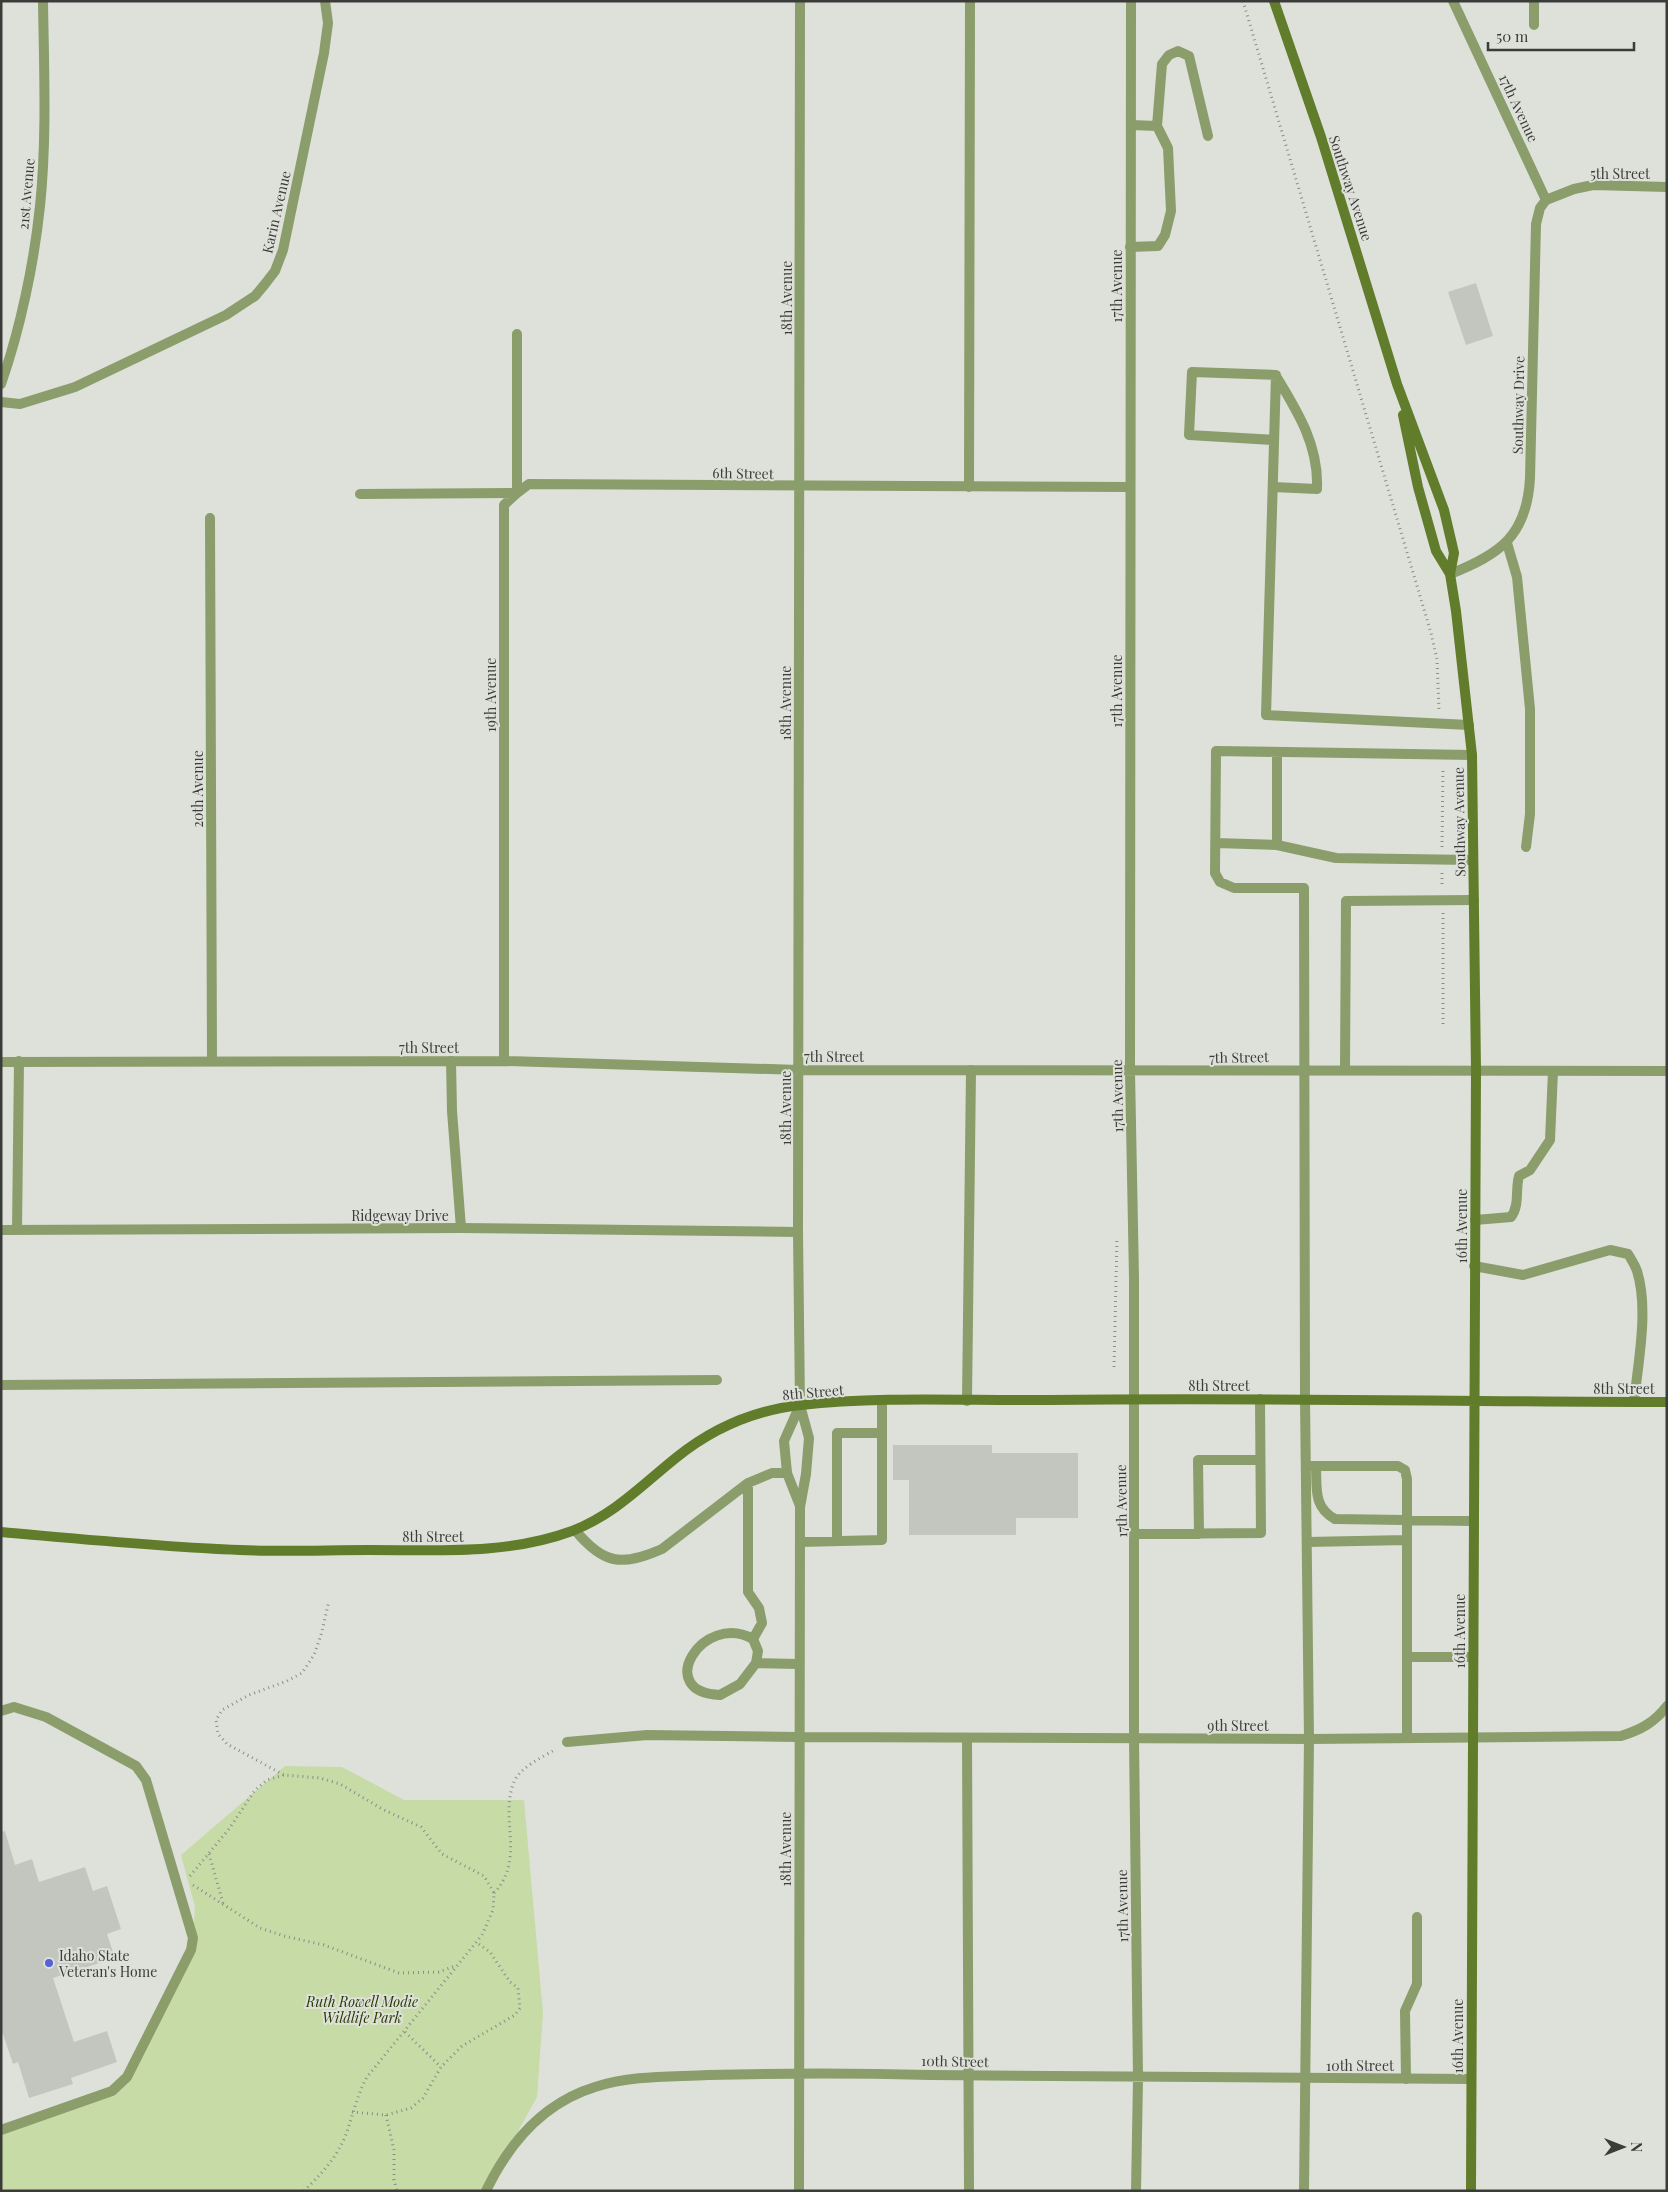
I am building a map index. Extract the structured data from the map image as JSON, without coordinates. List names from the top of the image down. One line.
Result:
{"streets":{"main road":["Southway Avenue","16th Avenue","8th Street"],"street":["17th Avenue","5th Street","21st Avenue","Karin Avenue","18th Avenue","Southway Drive","6th Street","19th Avenue","20th Avenue","7th Street","Ridgeway Drive","9th Street","10th Street"]},"crossings":[["17th Avenue","5th Street"],["17th Avenue","Southway Drive"],["17th Avenue","6th Street"],["17th Avenue","7th Street"],["17th Avenue","8th Street"],["17th Avenue","9th Street"],["17th Avenue","10th Street"],["5th Street","Southway Drive"],["Southway Avenue","Southway Drive"],["Southway Avenue","7th Street"],["Southway Avenue","16th Avenue"],["18th Avenue","6th Street"],["18th Avenue","7th Street"],["18th Avenue","Ridgeway Drive"],["18th Avenue","8th Street"],["18th Avenue","9th Street"],["18th Avenue","10th Street"],["6th Street","19th Avenue"],["19th Avenue","7th Street"],["20th Avenue","7th Street"],["7th Street","16th Avenue"],["16th Avenue","8th Street"],["16th Avenue","9th Street"],["16th Avenue","10th Street"]],"parks":["Ruth Rowell Modie Wildlife Park"],"places":["Idaho State Veteran's Home"],"scale_bar":"50 m","north":"right"}
